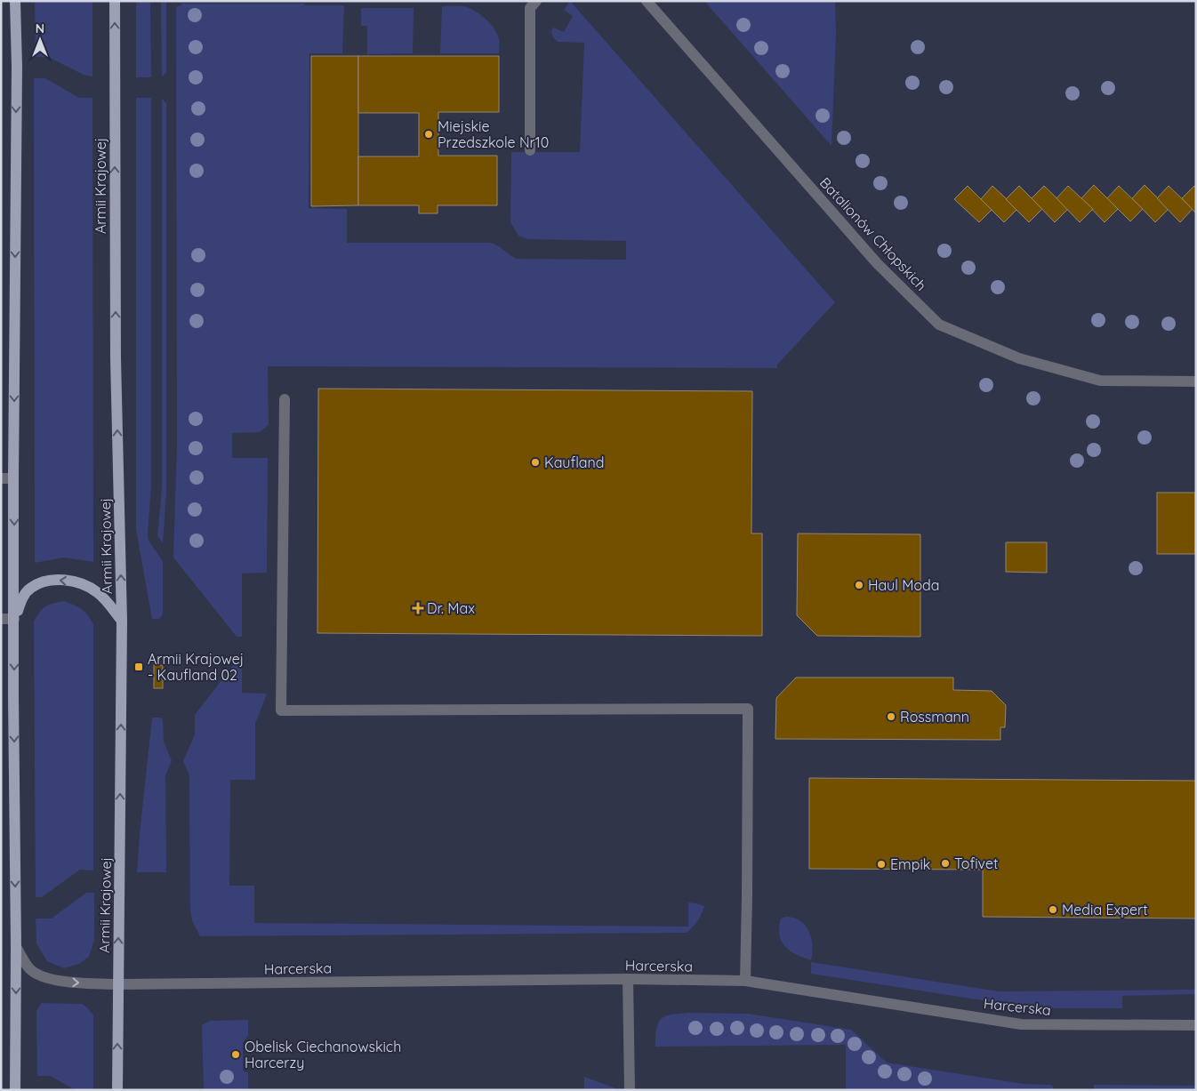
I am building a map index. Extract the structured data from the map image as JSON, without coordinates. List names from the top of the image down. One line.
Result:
{"streets":{"main road":["Armii Krajowej"],"street":["Batalionów Chłopskich","Harcerska"]},"crossings":[["Armii Krajowej","Harcerska"]],"one_way":["Armii Krajowej"],"places":{"other":["Miejskie Przedszkole Nr10","Kaufland","Haul Moda","Rossmann","Tofivet","Empik","Media Expert","Obelisk Ciechanowskich Harcerzy"],"health":["Dr. Max"],"transit":["Armii Krajowej - Kaufland 02"]},"north":"top"}
